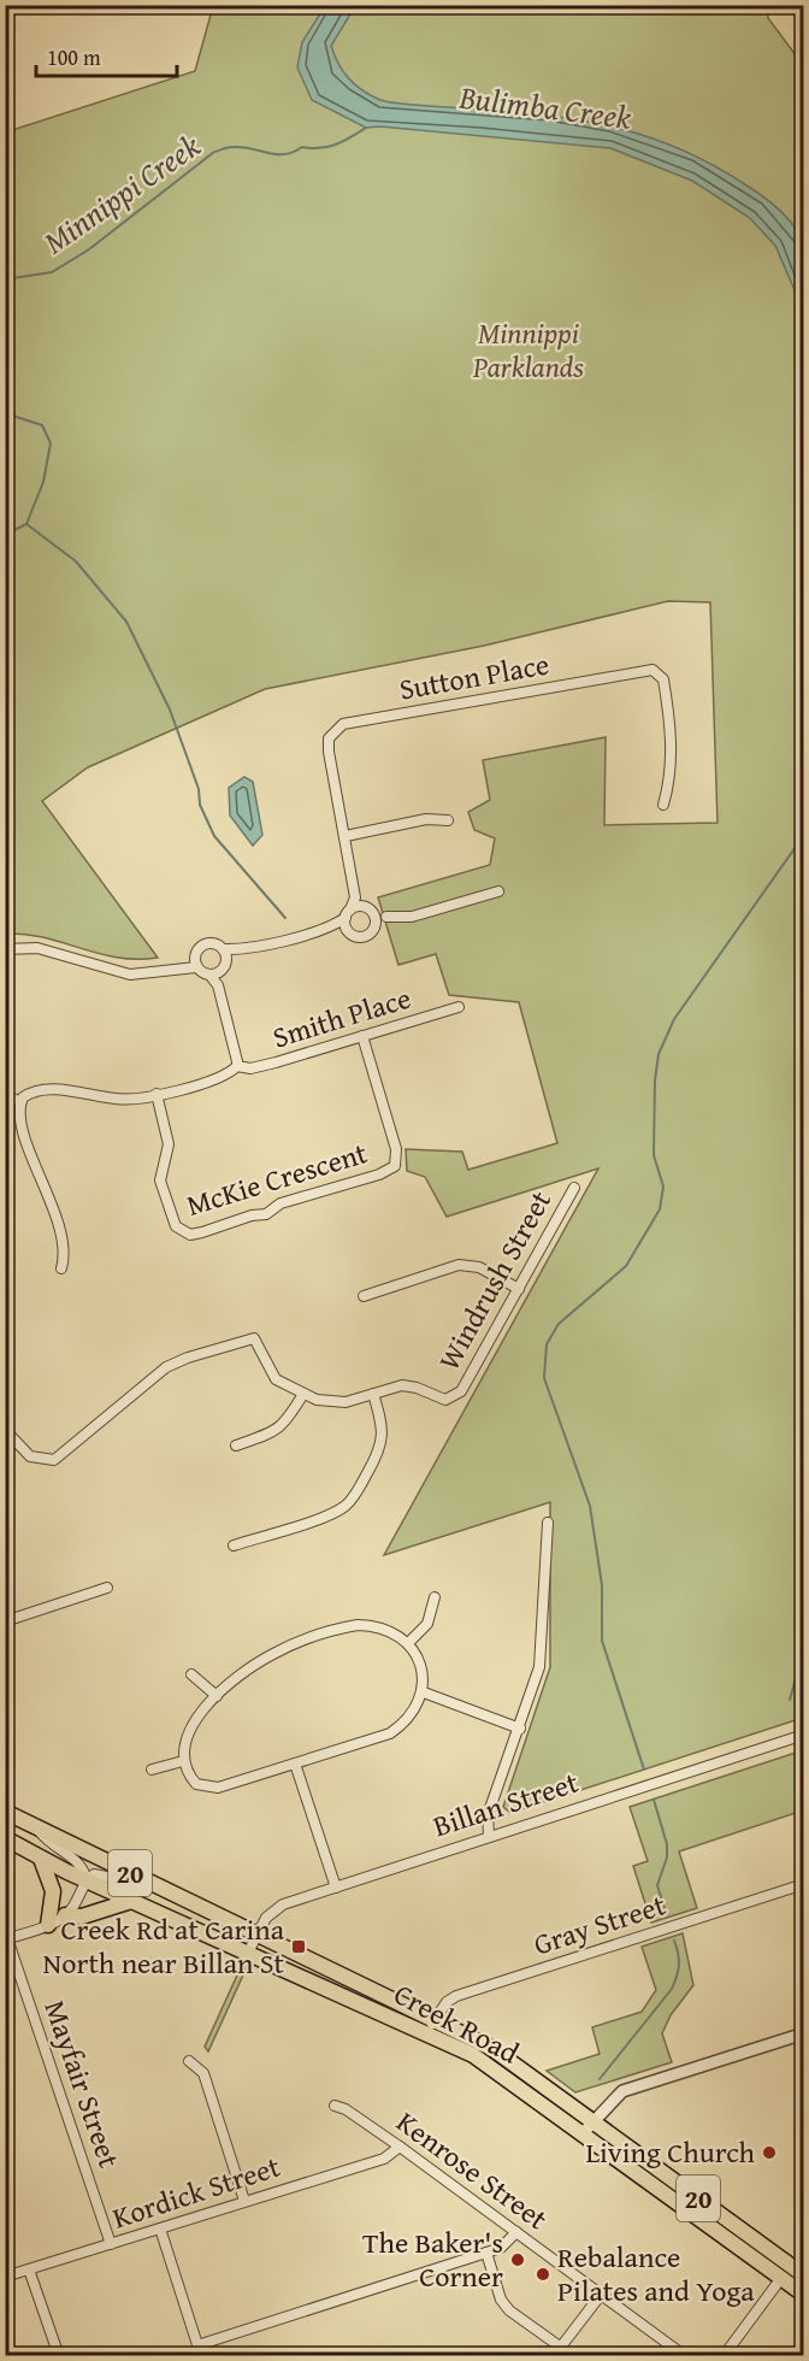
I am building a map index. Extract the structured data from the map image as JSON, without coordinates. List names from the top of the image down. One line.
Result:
{"streets":{"main road":["20","Creek Road"],"street":["Sutton Place","Smith Place","McKie Crescent","Windrush Street","Billan Street","Gray Street","Mayfair Street","Kenrose Street","Kordick Street"]},"crossings":[["Smith Place","McKie Crescent"],["Billan Street","Creek Road"],["Gray Street","Creek Road"],["Mayfair Street","Kordick Street"],["Kenrose Street","Kordick Street"]],"water":["Bulimba Creek","Minnippi Creek"],"parks":["Minnippi Parklands"],"places":{"transit":["Creek Rd at Carina North near Billan St"],"other":["Living Church","The Baker's Corner","Rebalance Pilates and Yoga"]},"scale_bar":"100 m"}
